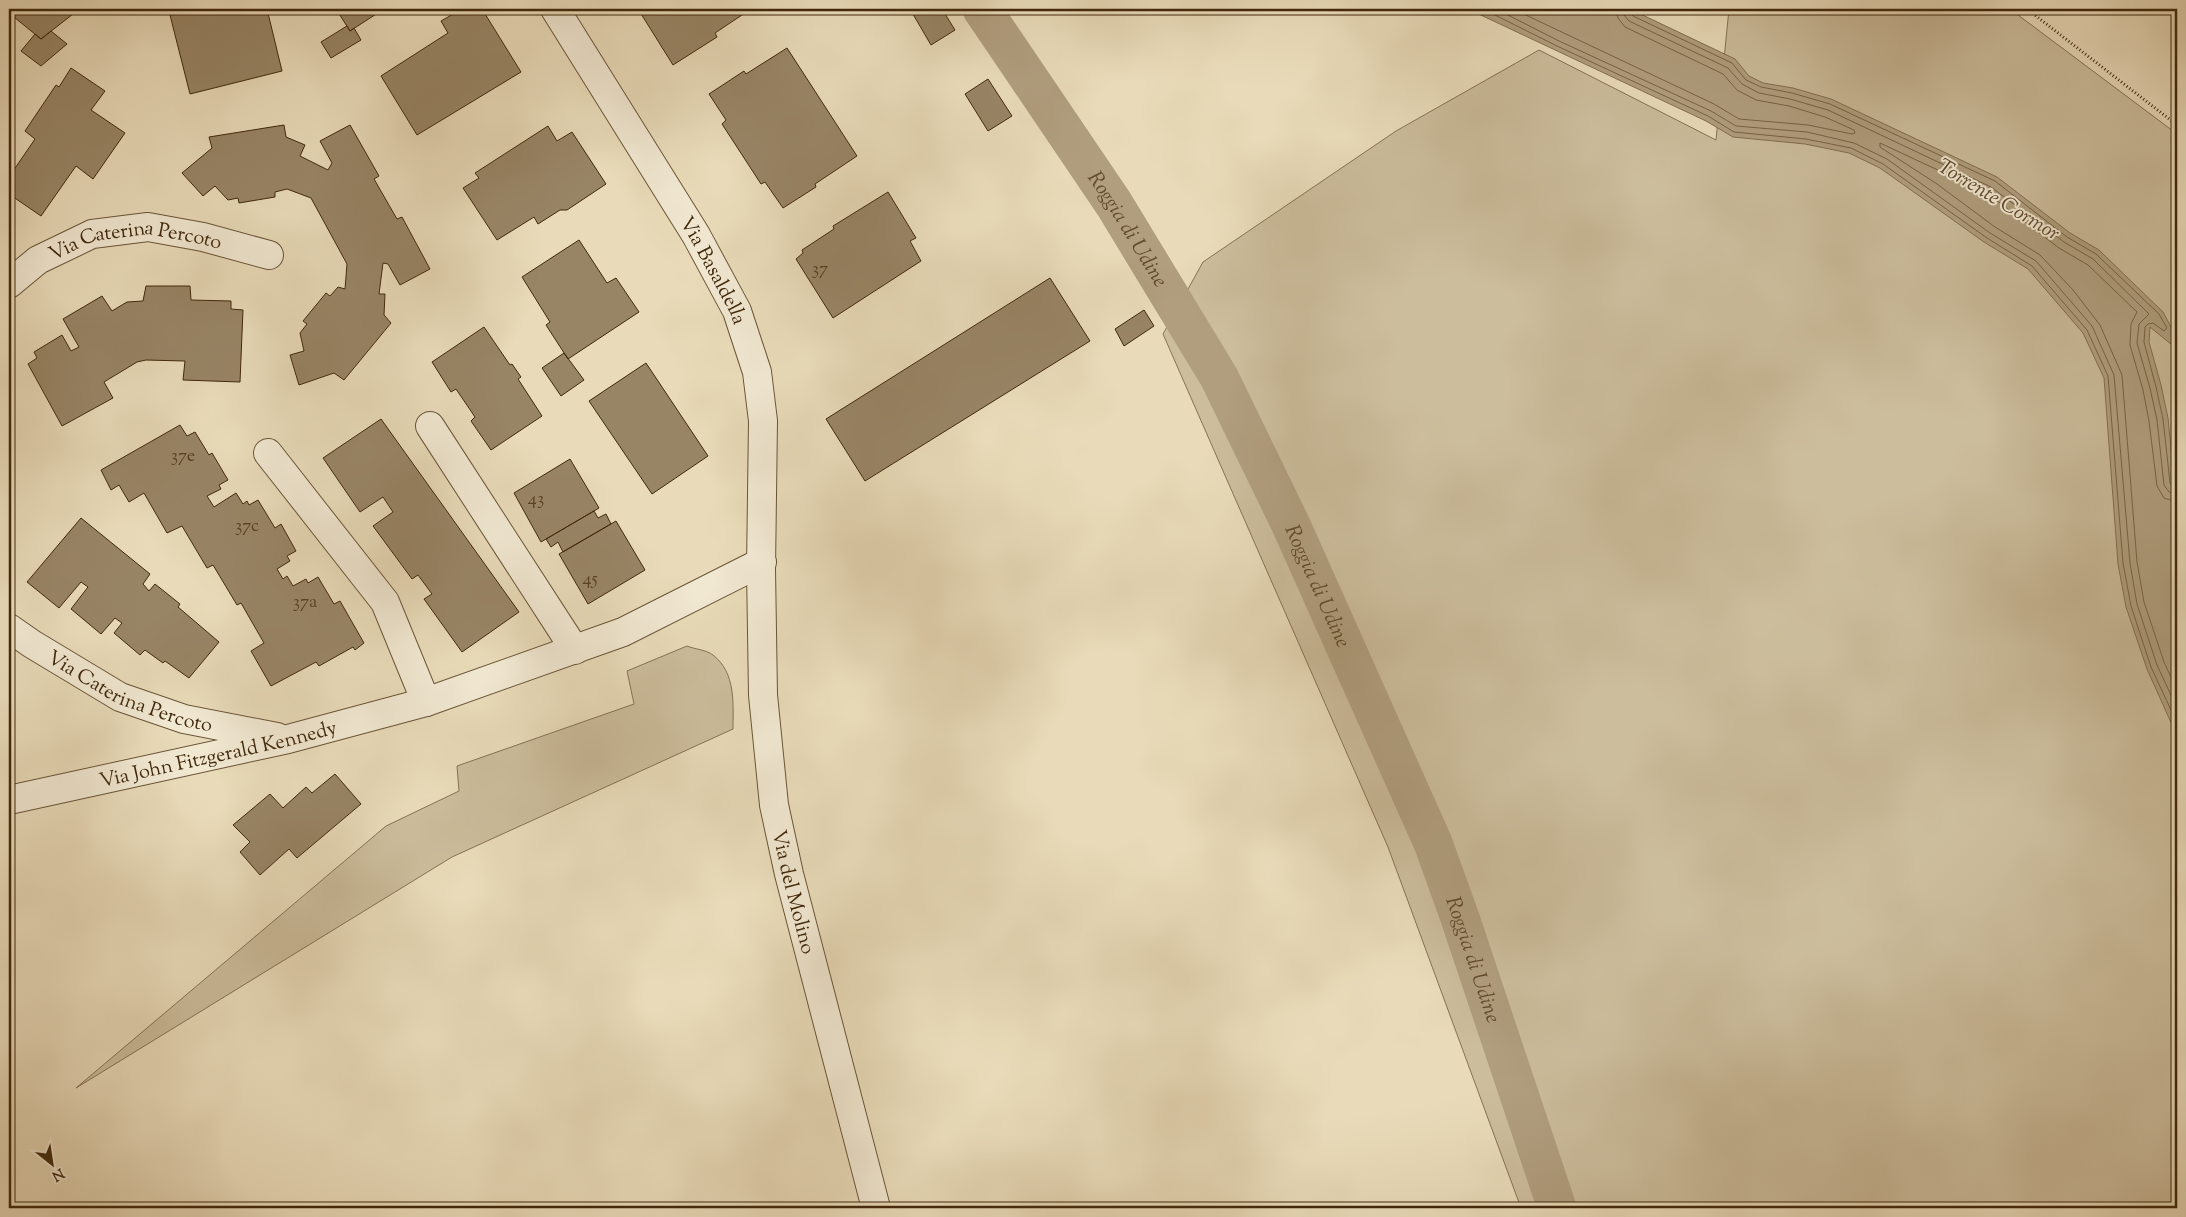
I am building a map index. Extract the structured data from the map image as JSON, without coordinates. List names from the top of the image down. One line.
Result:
{"streets":{"street":["Via Caterina Percoto","Via Basaldella","Via John Fitzgerald Kennedy","Via del Molino"]},"crossings":[["Via Caterina Percoto","Via John Fitzgerald Kennedy"],["Via Basaldella","Via John Fitzgerald Kennedy"],["Via Basaldella","Via del Molino"],["Via John Fitzgerald Kennedy","Via del Molino"]],"water":["Torrente Cormor","Roggia di Udine"],"house_numbers":["37","37e","43","37c","45","37a"],"north":"bottom right"}
